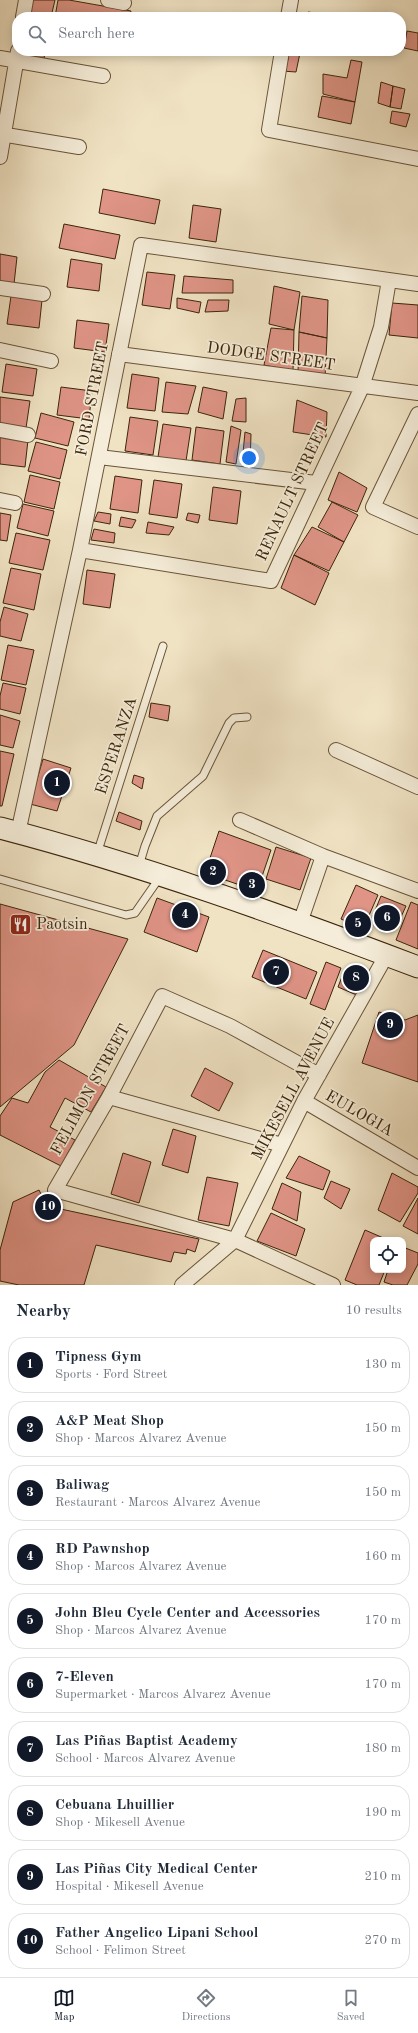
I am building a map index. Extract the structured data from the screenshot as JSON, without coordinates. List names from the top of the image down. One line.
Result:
{"streets":{"street":["DODGE STREET","FORD STREET","RENAULT STREET","MIKESELL AVENUE","FELIMON STREET","EULOGIA"],"lane":["ESPERANZA"]},"crossings":[["DODGE STREET","FORD STREET"],["DODGE STREET","RENAULT STREET"],["FORD STREET","RENAULT STREET"],["MIKESELL AVENUE","FELIMON STREET"],["MIKESELL AVENUE","EULOGIA"]],"places":{"restaurant":["Paotsin"]},"page":{"search":"Search here","pins":["1","2","3","4","6","5","7","8","9","10"],"heading":["Nearby","10 results"],"list":[{"mark":"1","name":"Tipness Gym","note":"Sports · Ford Street","value":"130 m"},{"mark":"2","name":"A&P Meat Shop","note":"Shop · Marcos Alvarez Avenue","value":"150 m"},{"mark":"3","name":"Baliwag","note":"Restaurant · Marcos Alvarez Avenue","value":"150 m"},{"mark":"4","name":"RD Pawnshop","note":"Shop · Marcos Alvarez Avenue","value":"160 m"},{"mark":"5","name":"John Bleu Cycle Center and Accessories","note":"Shop · Marcos Alvarez Avenue","value":"170 m"},{"mark":"6","name":"7-Eleven","note":"Supermarket · Marcos Alvarez Avenue","value":"170 m"},{"mark":"7","name":"Las Piñas Baptist Academy","note":"School · Marcos Alvarez Avenue","value":"180 m"},{"mark":"8","name":"Cebuana Lhuillier","note":"Shop · Mikesell Avenue","value":"190 m"},{"mark":"9","name":"Las Piñas City Medical Center","note":"Hospital · Mikesell Avenue","value":"210 m"},{"mark":"10","name":"Father Angelico Lipani School","note":"School · Felimon Street","value":"270 m"}],"nav":["Map","Directions","Saved"]}}
